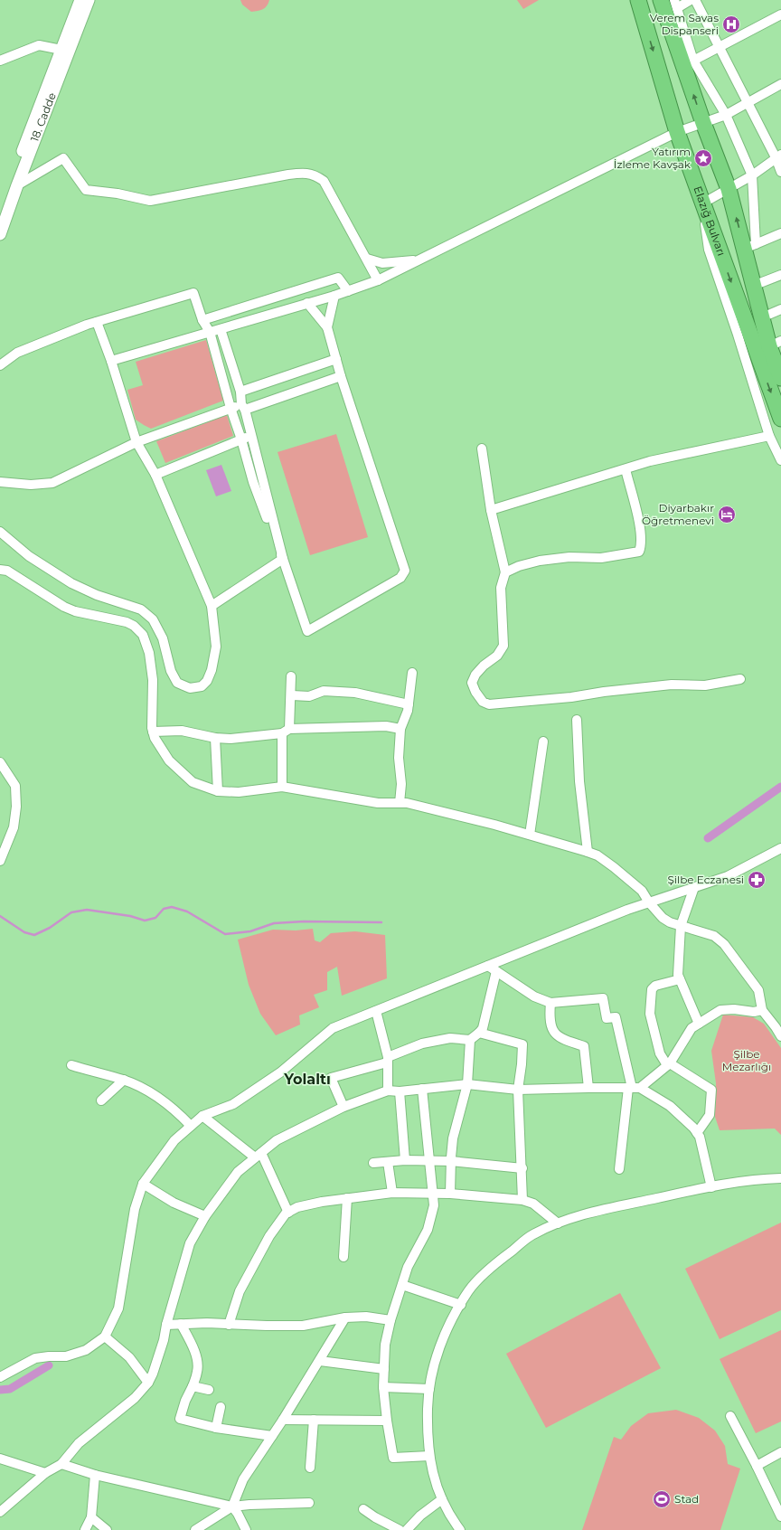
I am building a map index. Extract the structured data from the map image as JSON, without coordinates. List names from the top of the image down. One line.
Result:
{"streets":{"highway":["Elazığ Bulvarı"],"street":["18. Cadde"]},"districts":["Yolaltı"],"parks":["Şilbe Mezarlığı"],"places":{"hospital":["Verem Savas Dispanseri"],"place":["Yatırım İzleme Kavşak"],"hotel":["Diyarbakır Öğretmenevi"],"pharmacy":["Şilbe Eczanesi"],"sports":["Stad"]}}
